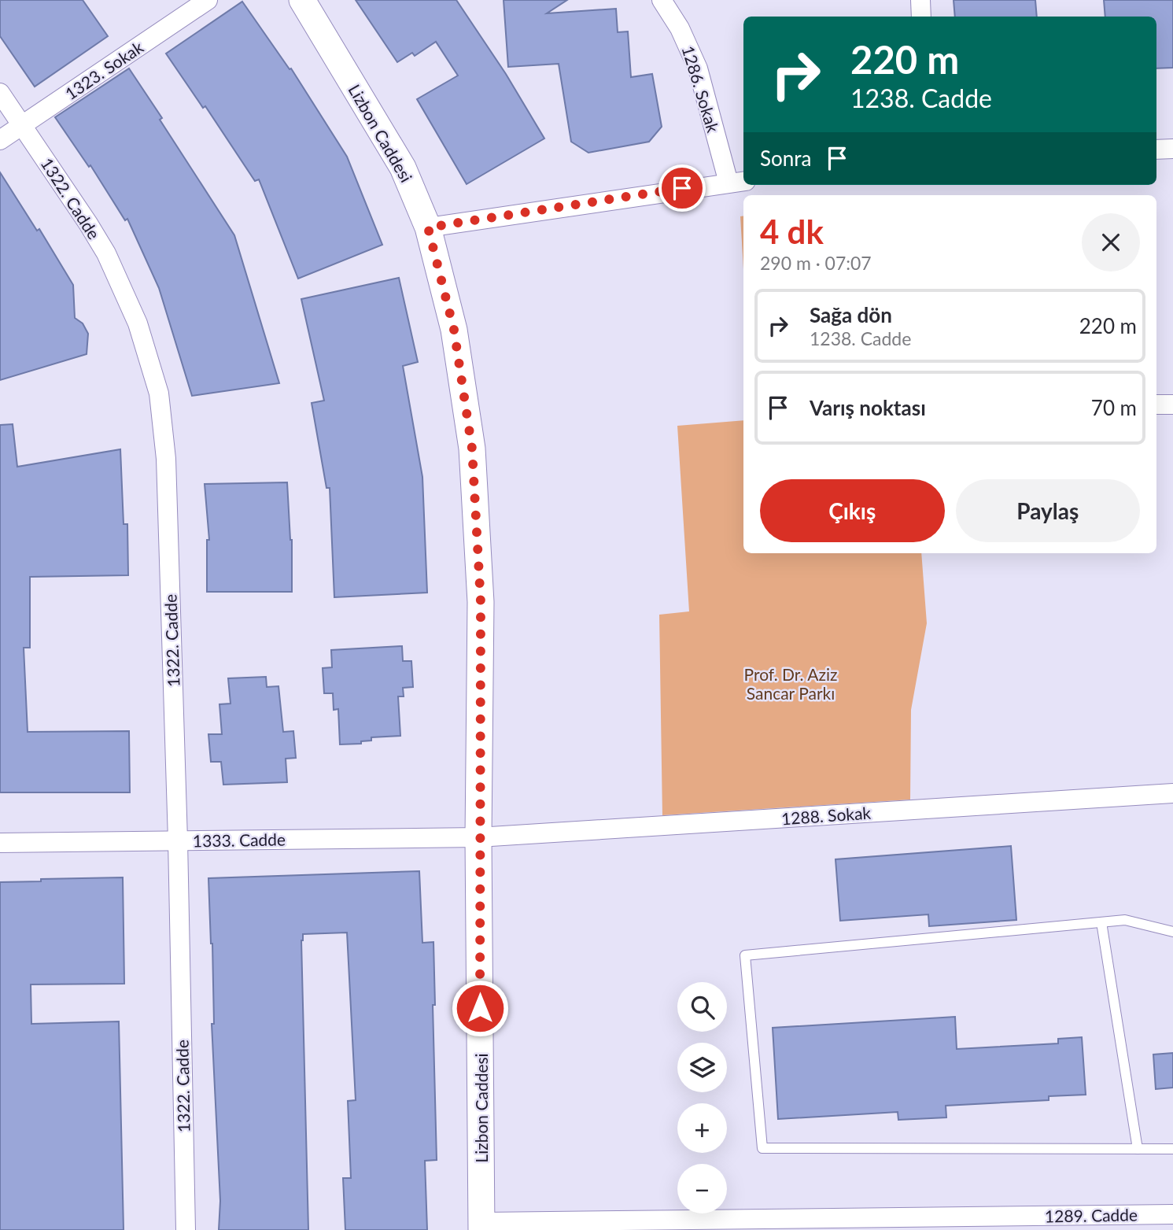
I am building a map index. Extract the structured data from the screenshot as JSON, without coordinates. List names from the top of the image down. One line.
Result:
{"streets":{"main road":["Lizbon Caddesi"],"street":["1323. Sokak","1286. Sokak","1322. Cadde","1288. Sokak","1333. Cadde","1289. Cadde"]},"crossings":[["1323. Sokak","1322. Cadde"],["Lizbon Caddesi","1288. Sokak"],["Lizbon Caddesi","1333. Cadde"],["Lizbon Caddesi","1289. Cadde"],["1322. Cadde","1333. Cadde"],["1288. Sokak","1333. Cadde"]],"parks":["Prof. Dr. Aziz Sancar Parkı"],"page":{"turn":["220 m","1238. Cadde"],"then":"Sonra","heading":["4 dk","290 m · 07:07"],"list":[{"name":"Sağa dön","note":"1238. Cadde","value":"220 m"},{"name":"Varış noktası","value":"70 m"}],"buttons":["Çıkış","Paylaş"],"map_buttons":["+","−"]}}
